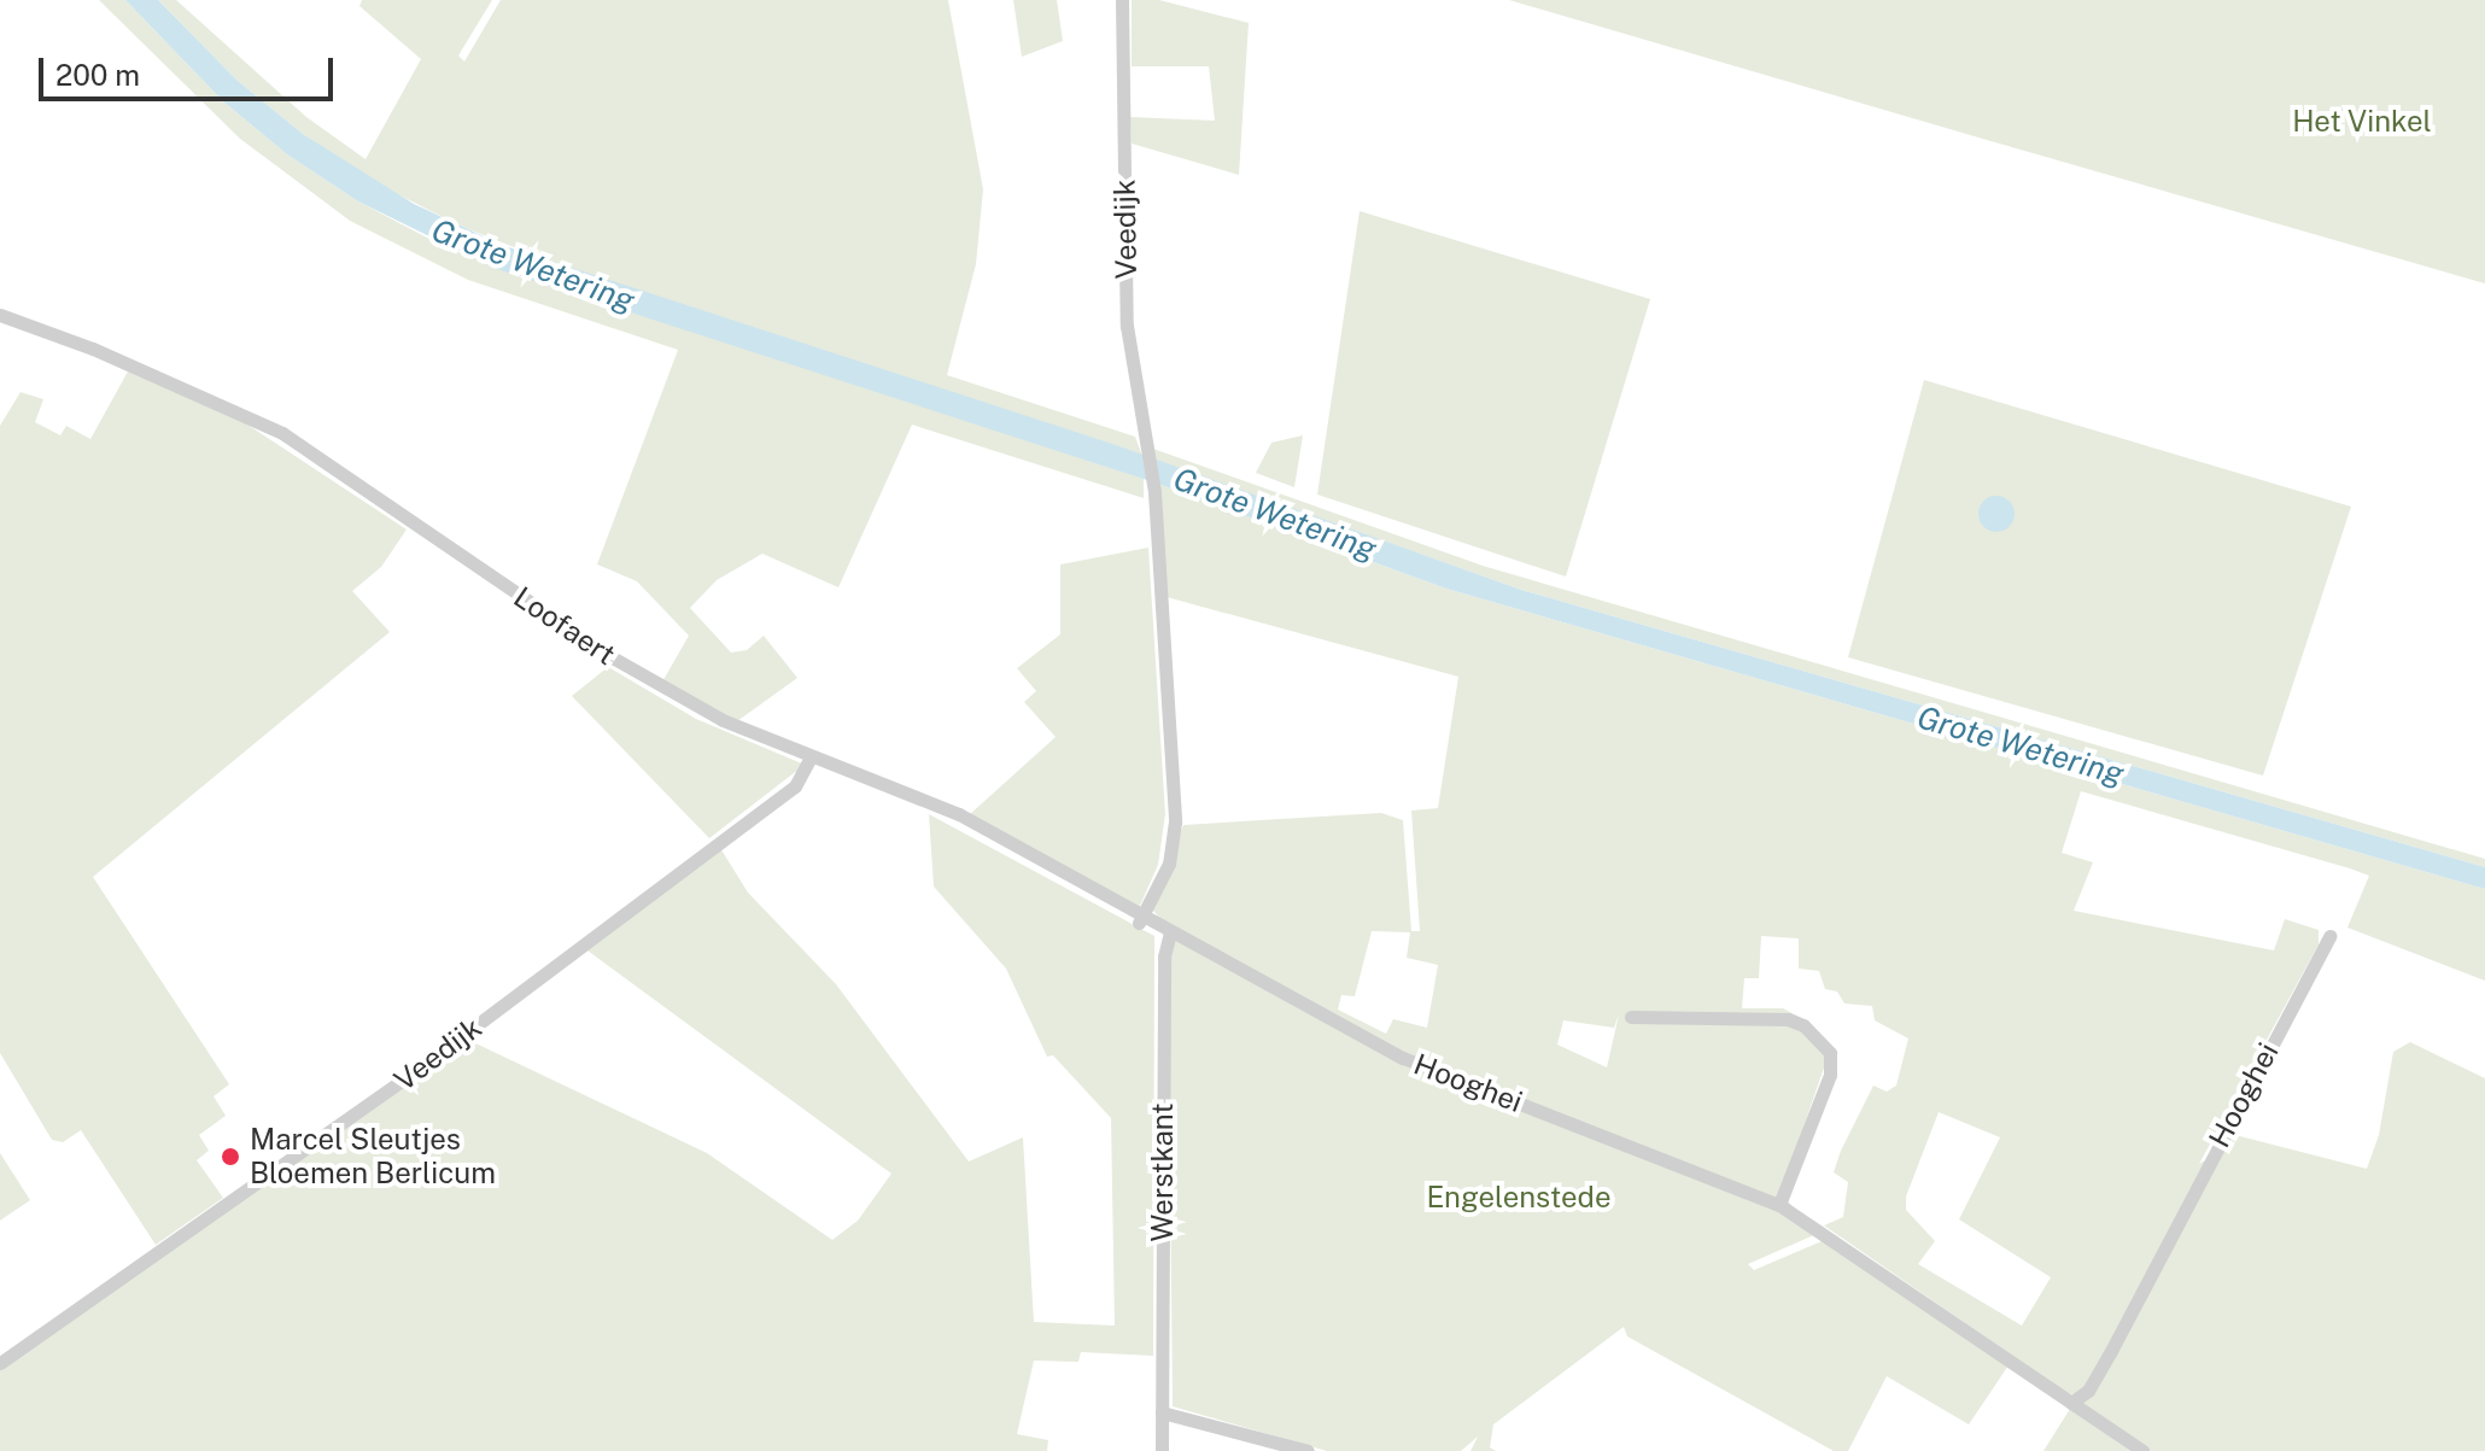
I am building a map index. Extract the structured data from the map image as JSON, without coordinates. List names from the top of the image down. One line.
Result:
{"streets":{"street":["Veedijk","Loofaert","Hooghei","Werstkant"]},"crossings":[["Veedijk","Loofaert"],["Loofaert","Hooghei"],["Loofaert","Werstkant"],["Hooghei","Werstkant"]],"water":["Grote Wetering"],"parks":["Het Vinkel","Engelenstede"],"places":["Marcel Sleutjes Bloemen Berlicum"],"scale_bar":"200 m"}
